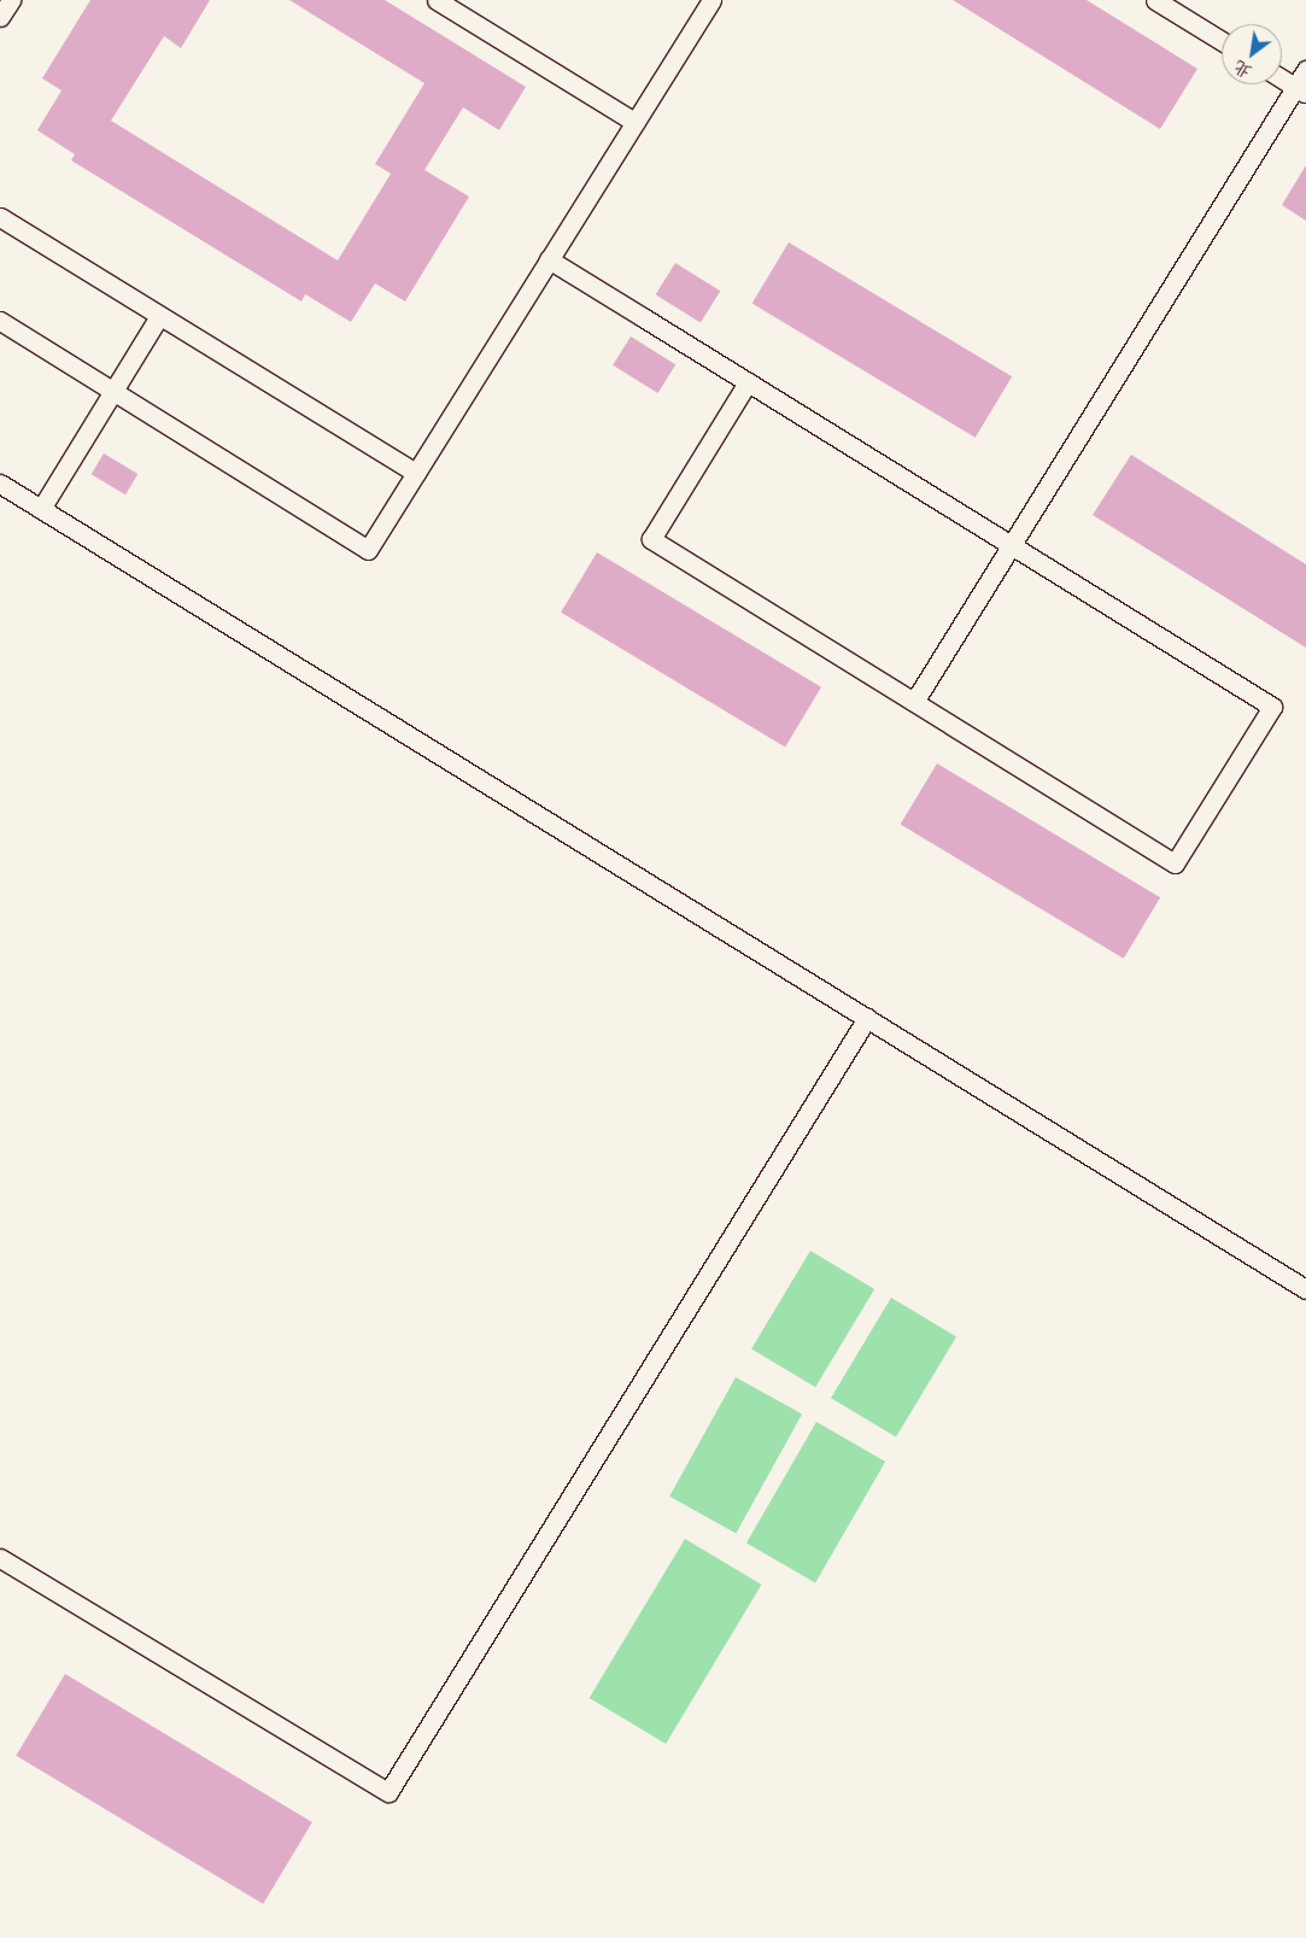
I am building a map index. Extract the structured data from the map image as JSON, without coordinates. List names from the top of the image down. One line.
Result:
{"north":"bottom left"}
